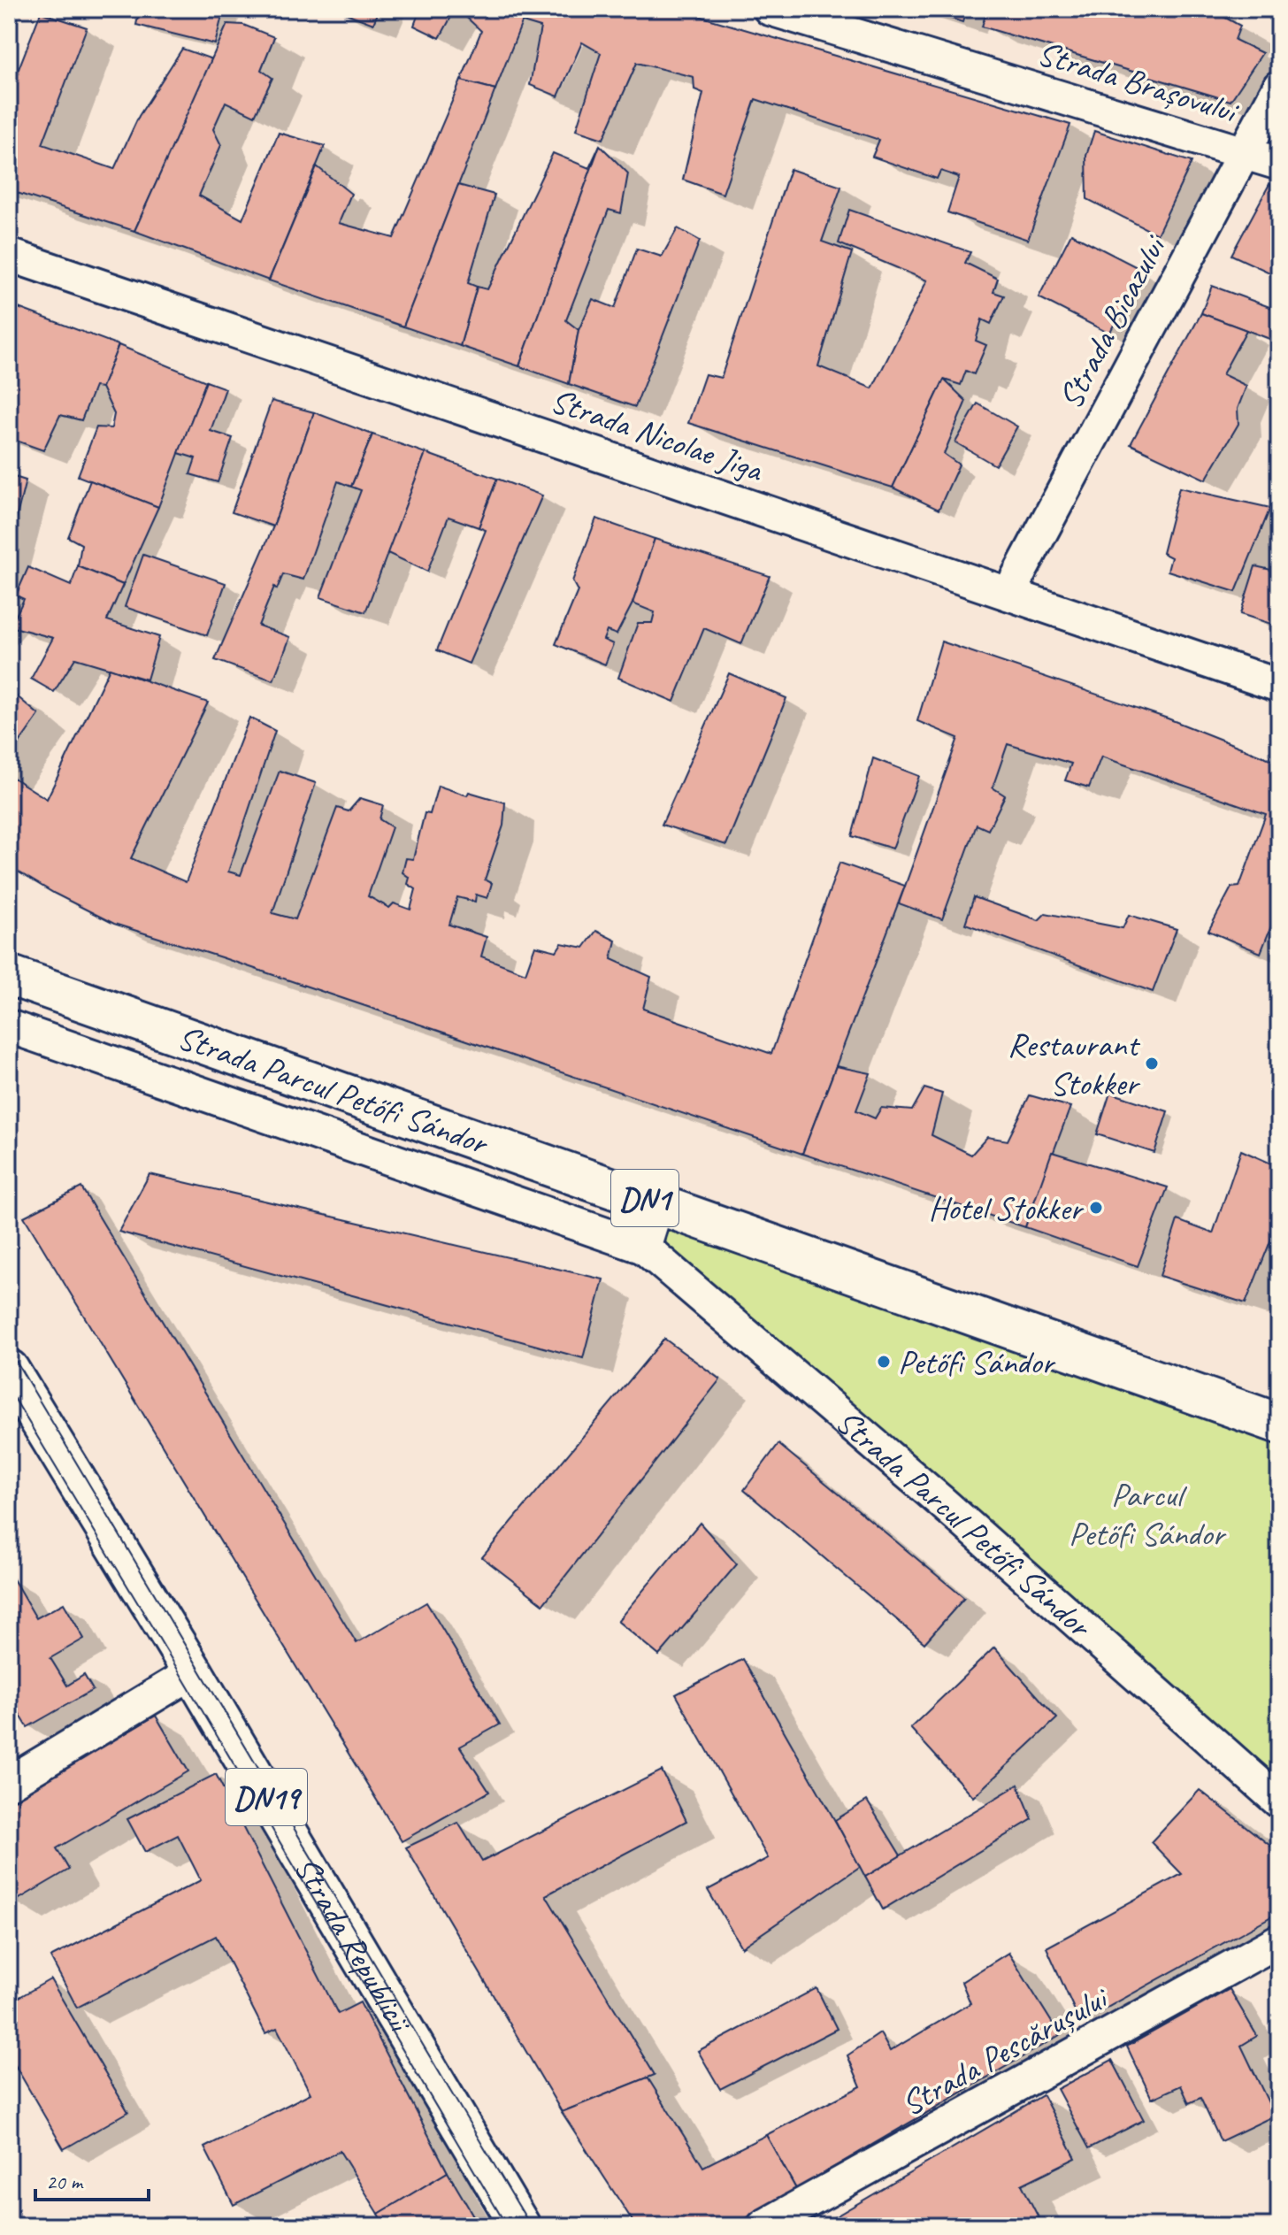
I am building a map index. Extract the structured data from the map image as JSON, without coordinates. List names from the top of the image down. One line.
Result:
{"streets":{"main road":["Strada Parcul Petőfi Sándor","DN1","DN19","Strada Republicii"],"street":["Strada Brașovului","Strada Bicazului","Strada Nicolae Jiga","Strada Pescărușului"]},"crossings":[["Strada Brașovului","Strada Bicazului"],["Strada Bicazului","Strada Nicolae Jiga"]],"parks":["Parcul Petőfi Sándor"],"places":["Restaurant Stokker","Hotel Stokker","Petőfi Sándor"],"scale_bar":"20 m"}
